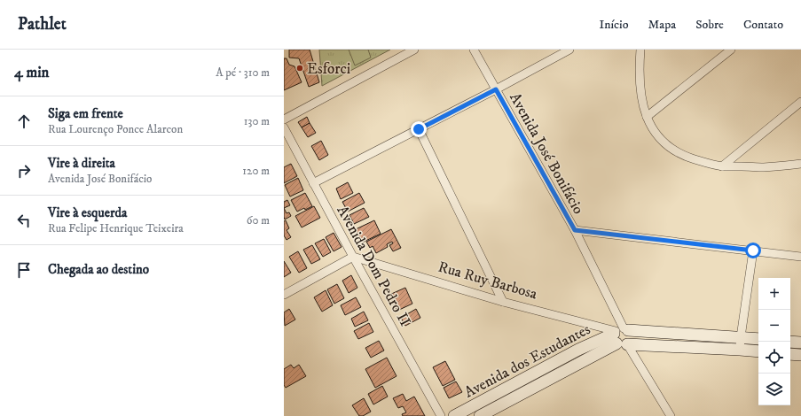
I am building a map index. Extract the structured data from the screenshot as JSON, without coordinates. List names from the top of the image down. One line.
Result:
{"streets":{"street":["Avenida José Bonifácio","Avenida Dom Pedro II","Rua Ruy Barbosa","Avenida dos Estudantes"]},"crossings":[["Avenida José Bonifácio","Rua Ruy Barbosa"],["Avenida José Bonifácio","Avenida dos Estudantes"],["Avenida Dom Pedro II","Rua Ruy Barbosa"],["Rua Ruy Barbosa","Avenida dos Estudantes"]],"places":["Esforci"],"page":{"header":"Pathlet","nav":["Início","Mapa","Sobre","Contato"],"heading":["4 min","A pé · 310 m"],"list":[["Siga em frente","Rua Lourenço Ponce Alarcon","130 m"],["Vire à direita","Avenida José Bonifácio","120 m"],["Vire à esquerda","Rua Felipe Henrique Teixeira","60 m"],"Chegada ao destino"],"map_buttons":["+","−"]}}
